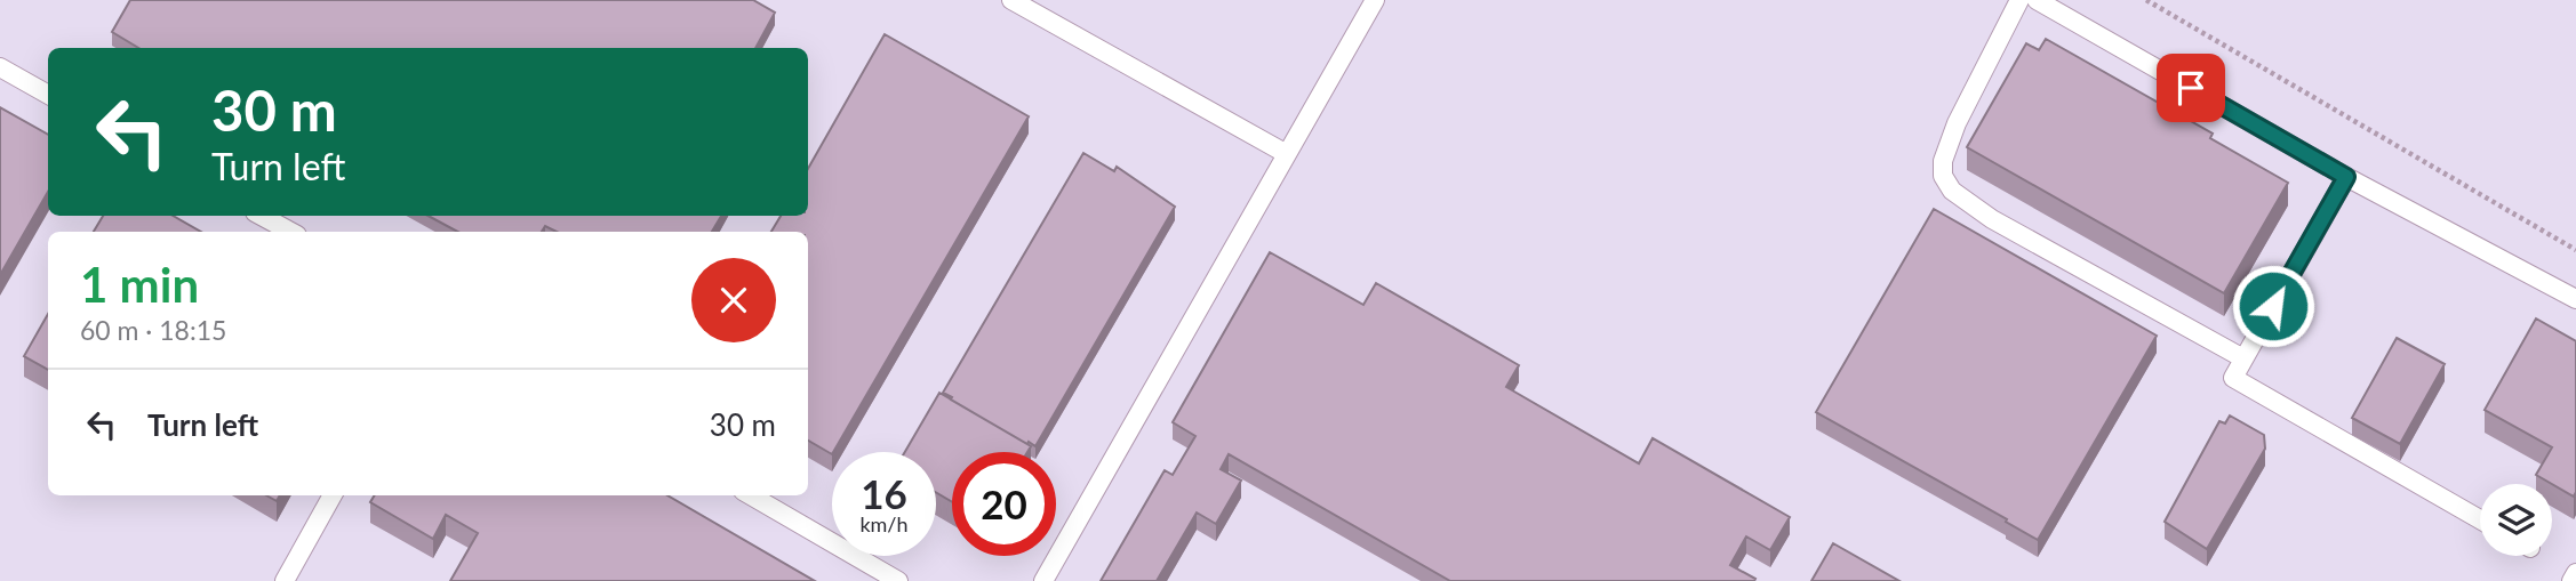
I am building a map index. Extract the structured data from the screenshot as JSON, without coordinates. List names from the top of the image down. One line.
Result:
{"page":{"turn":["30 m","Turn left"],"heading":["1 min","60 m · 18:15"],"list":[{"name":"Turn left","value":"30 m"}],"speed":"16 km/h","limit":"20"}}
